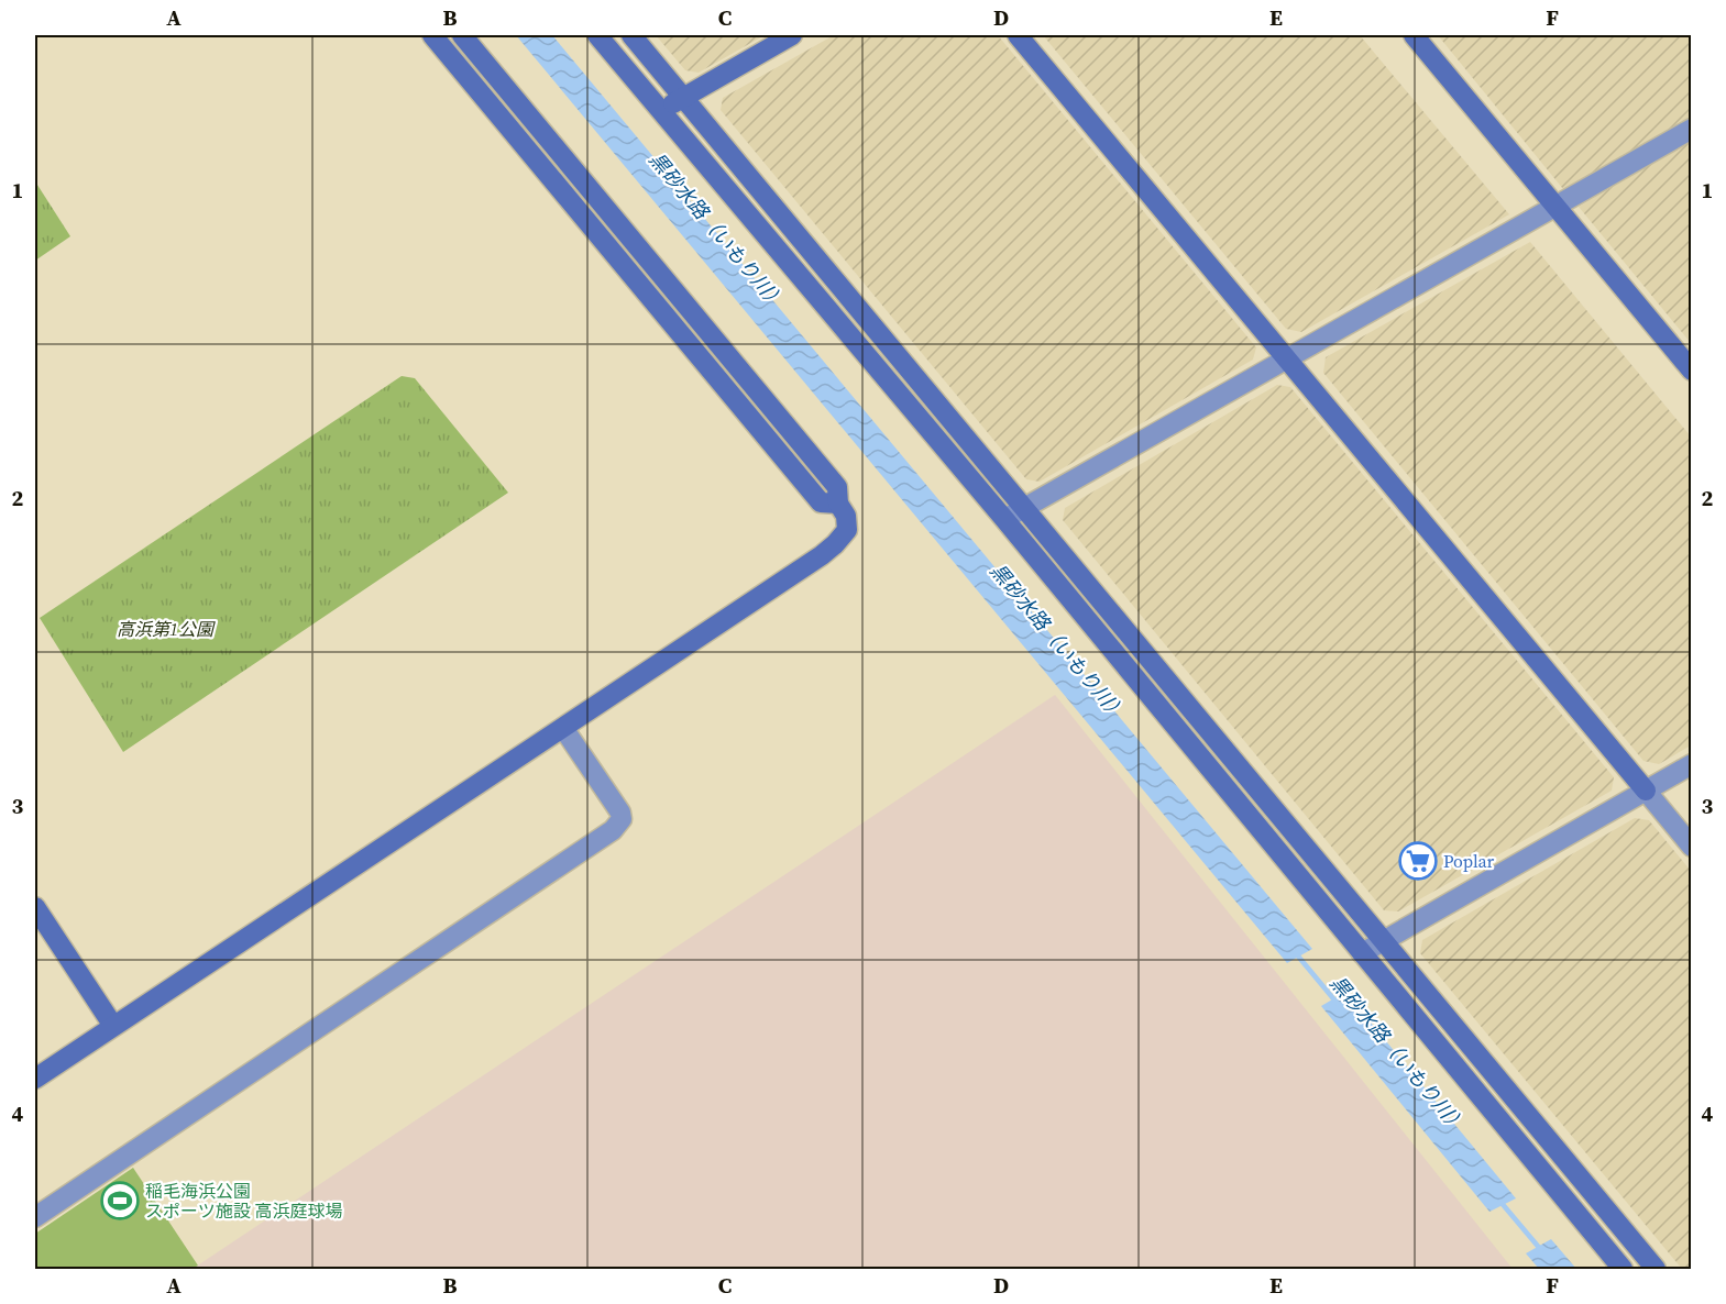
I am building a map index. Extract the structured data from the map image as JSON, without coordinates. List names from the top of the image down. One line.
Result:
{"water":["黒砂水路（いもり川）"],"parks":["高浜第1公園"],"places":{"supermarket":["Poplar"],"sports":["稲毛海浜公園 スポーツ施設 高浜庭球場"]},"grid":{"columns":["A","B","C","D","E","F"],"rows":["1","2","3","4"]}}
